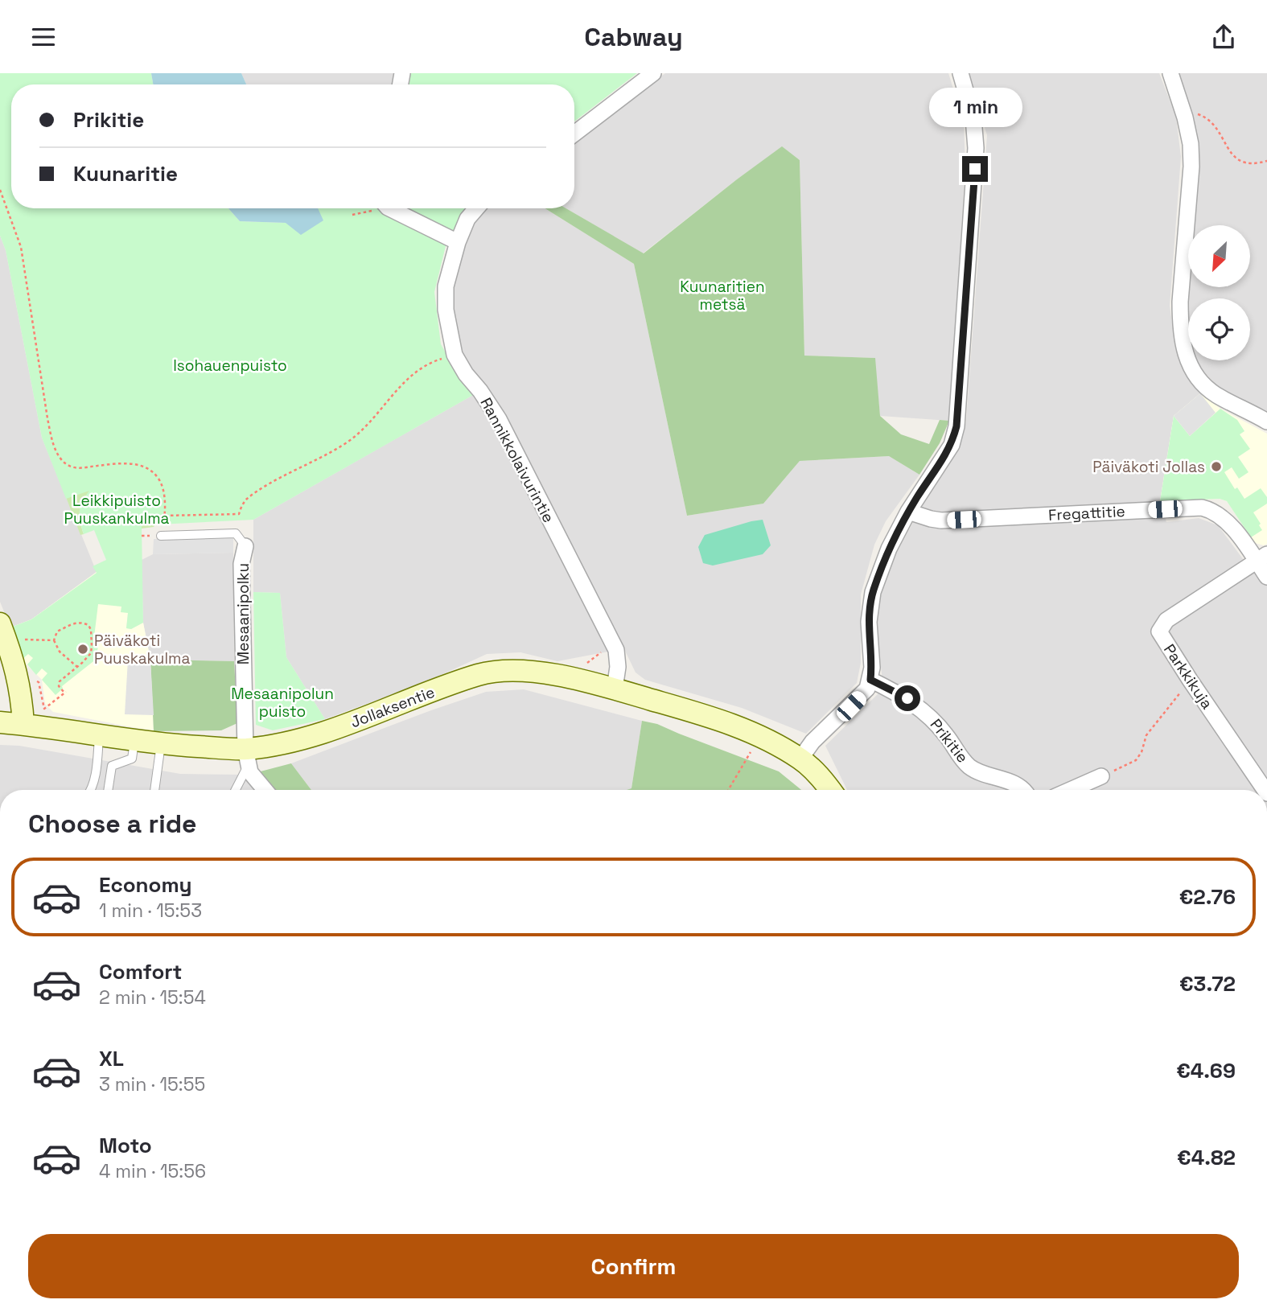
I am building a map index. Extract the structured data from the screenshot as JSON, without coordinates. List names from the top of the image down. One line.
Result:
{"streets":{"main road":["Jollaksentie"],"street":["Rannikkolaivurintie","Fregattitie","Mesaanipolku","Parkkikuja","Prikitie"]},"crossings":[["Rannikkolaivurintie","Jollaksentie"],["Fregattitie","Parkkikuja"],["Mesaanipolku","Jollaksentie"]],"parks":["Kuunaritien metsä","Isohauenpuisto","Leikkipuisto Puuskankulma","Mesaanipolun puisto"],"places":["Päiväkoti Jollas","Päiväkoti Puuskakulma"],"north":"bottom left","page":{"header":"Cabway","banner":["Prikitie","Kuunaritie"],"bubble":"1 min","heading":"Choose a ride","list":[{"name":"Economy","note":"1 min · 15:53","value":"€2.76"},{"name":"Comfort","note":"2 min · 15:54","value":"€3.72"},{"name":"XL","note":"3 min · 15:55","value":"€4.69"},{"name":"Moto","note":"4 min · 15:56","value":"€4.82"}],"buttons":"Confirm"}}
